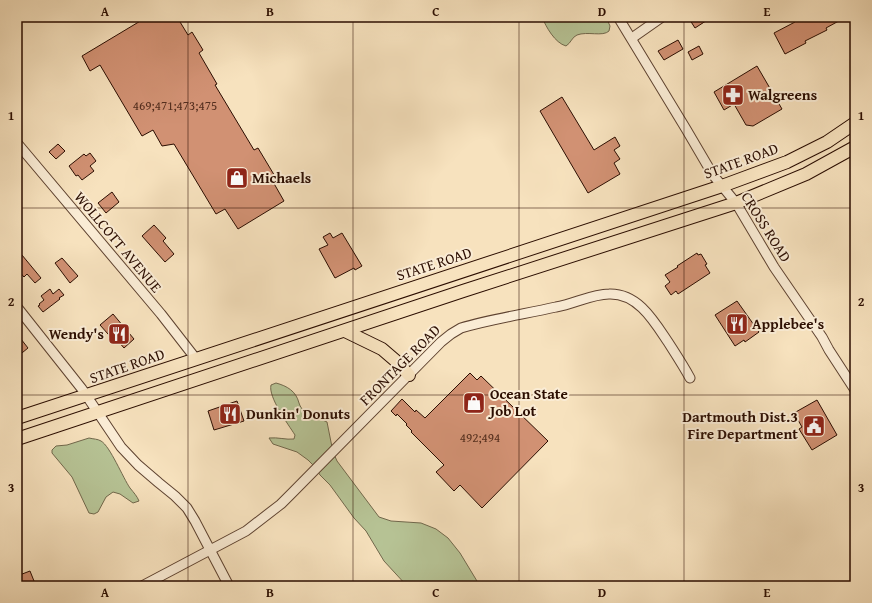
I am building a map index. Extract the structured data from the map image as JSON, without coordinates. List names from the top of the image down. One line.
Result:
{"streets":{"main road":["STATE ROAD"],"street":["CROSS ROAD","WOLLCOTT AVENUE","FRONTAGE ROAD"]},"crossings":[["STATE ROAD","CROSS ROAD"],["STATE ROAD","WOLLCOTT AVENUE"]],"places":{"pharmacy":["Walgreens"],"shop":["Michaels","Ocean State Job Lot"],"restaurant":["Applebee's","Wendy's","Dunkin' Donuts"],"public building":["Dartmouth Dist.3 Fire Department"]},"house_numbers":["469;471;473;475","492;494"],"grid":{"columns":["A","B","C","D","E"],"rows":["1","2","3"]}}
